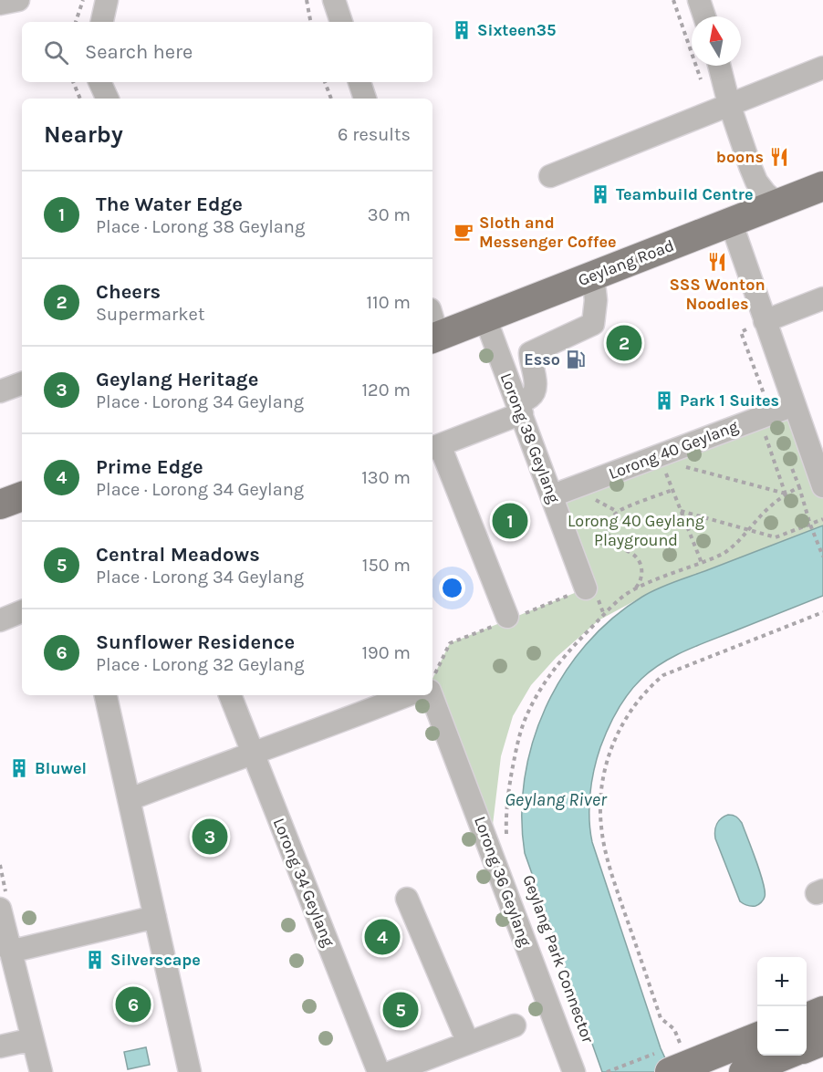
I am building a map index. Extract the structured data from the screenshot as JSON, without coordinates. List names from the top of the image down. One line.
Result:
{"streets":{"main road":["Geylang Road"],"street":["Lorong 38 Geylang","Lorong 40 Geylang","Lorong 36 Geylang","Lorong 34 Geylang"]},"crossings":[["Geylang Road","Lorong 38 Geylang"],["Lorong 38 Geylang","Lorong 40 Geylang"]],"water":["Geylang River"],"parks":["Lorong 40 Geylang Playground"],"places":{"building":["Sixteen35","Teambuild Centre","Park 1 Suites","Bluwel","Silverscape"],"restaurant":["boons","SSS Wonton Noodles"],"cafe":["Sloth and Messenger Coffee"],"fuel station":["Esso"]},"north":"top","page":{"search":"Search here","heading":["Nearby","6 results"],"list":[{"mark":"1","name":"The Water Edge","note":"Place · Lorong 38 Geylang","value":"30 m"},{"mark":"2","name":"Cheers","note":"Supermarket","value":"110 m"},{"mark":"3","name":"Geylang Heritage","note":"Place · Lorong 34 Geylang","value":"120 m"},{"mark":"4","name":"Prime Edge","note":"Place · Lorong 34 Geylang","value":"130 m"},{"mark":"5","name":"Central Meadows","note":"Place · Lorong 34 Geylang","value":"150 m"},{"mark":"6","name":"Sunflower Residence","note":"Place · Lorong 32 Geylang","value":"190 m"}],"pins":["2","1","3","4","6","5"],"map_buttons":["+","−"]}}
